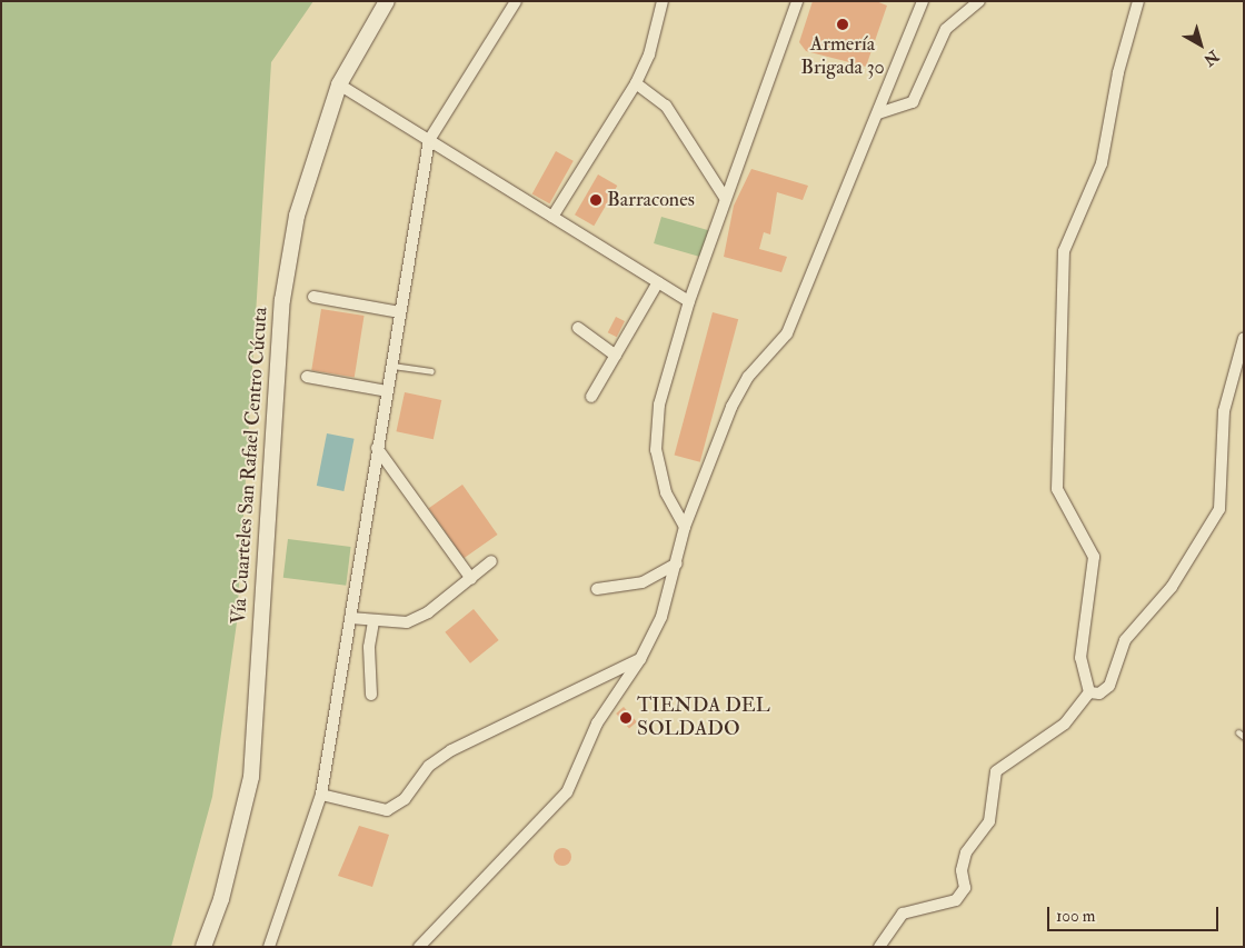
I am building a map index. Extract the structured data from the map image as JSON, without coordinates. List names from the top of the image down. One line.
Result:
{"streets":{"main road":["Vía Cuarteles San Rafael Centro Cúcuta"]},"places":["Armería Brigada 30","Barracones","TIENDA DEL SOLDADO"],"scale_bar":"100 m","north":"bottom right"}
